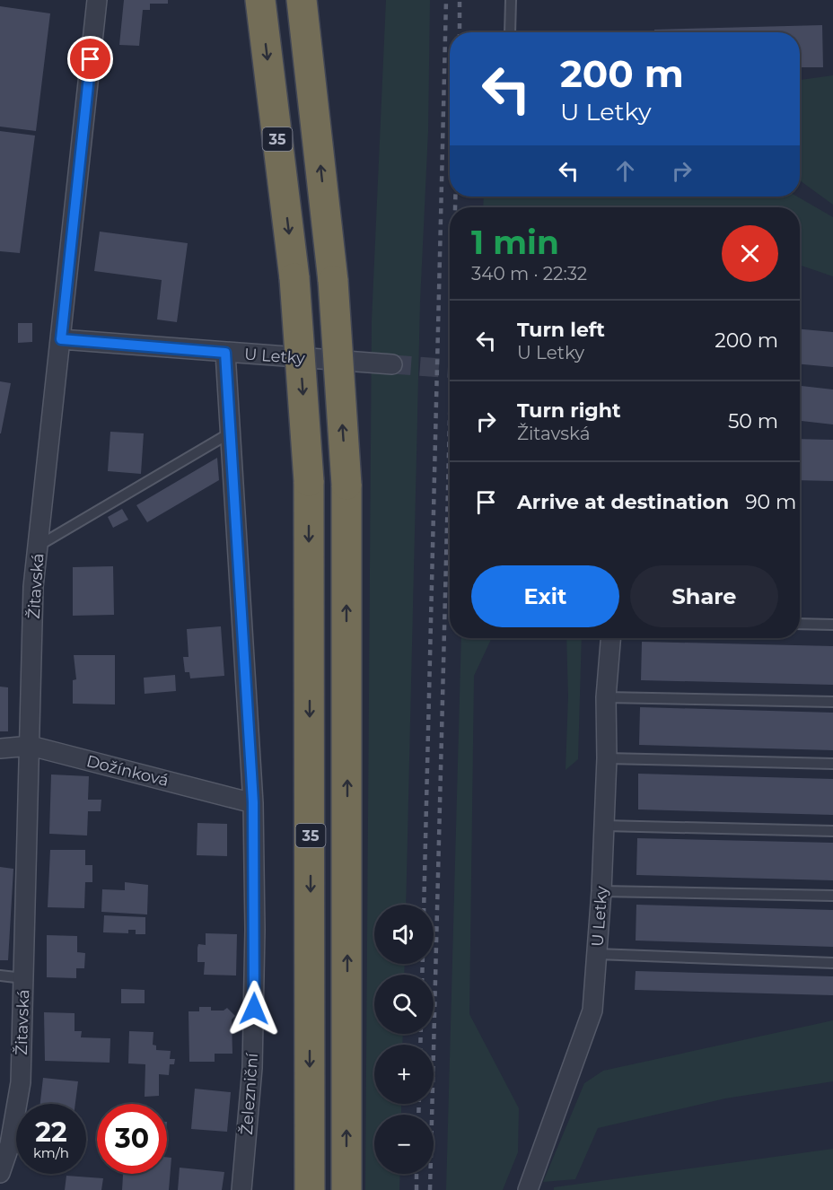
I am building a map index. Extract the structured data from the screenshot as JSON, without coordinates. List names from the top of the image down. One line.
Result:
{"streets":{"highway":["35"],"street":["U Letky","Žitavská","Dožínková","Železniční"]},"crossings":[["U Letky","Žitavská"],["U Letky","Železniční"],["Žitavská","Dožínková"],["Dožínková","Železniční"]],"page":{"turn":["200 m","U Letky"],"heading":["1 min","340 m · 22:32"],"list":[{"name":"Turn left","note":"U Letky","value":"200 m"},{"name":"Turn right","note":"Žitavská","value":"50 m"},{"name":"Arrive at destination","value":"90 m"}],"buttons":["Exit","Share"],"map_buttons":["+","−"],"speed":"22 km/h","limit":"30"}}
